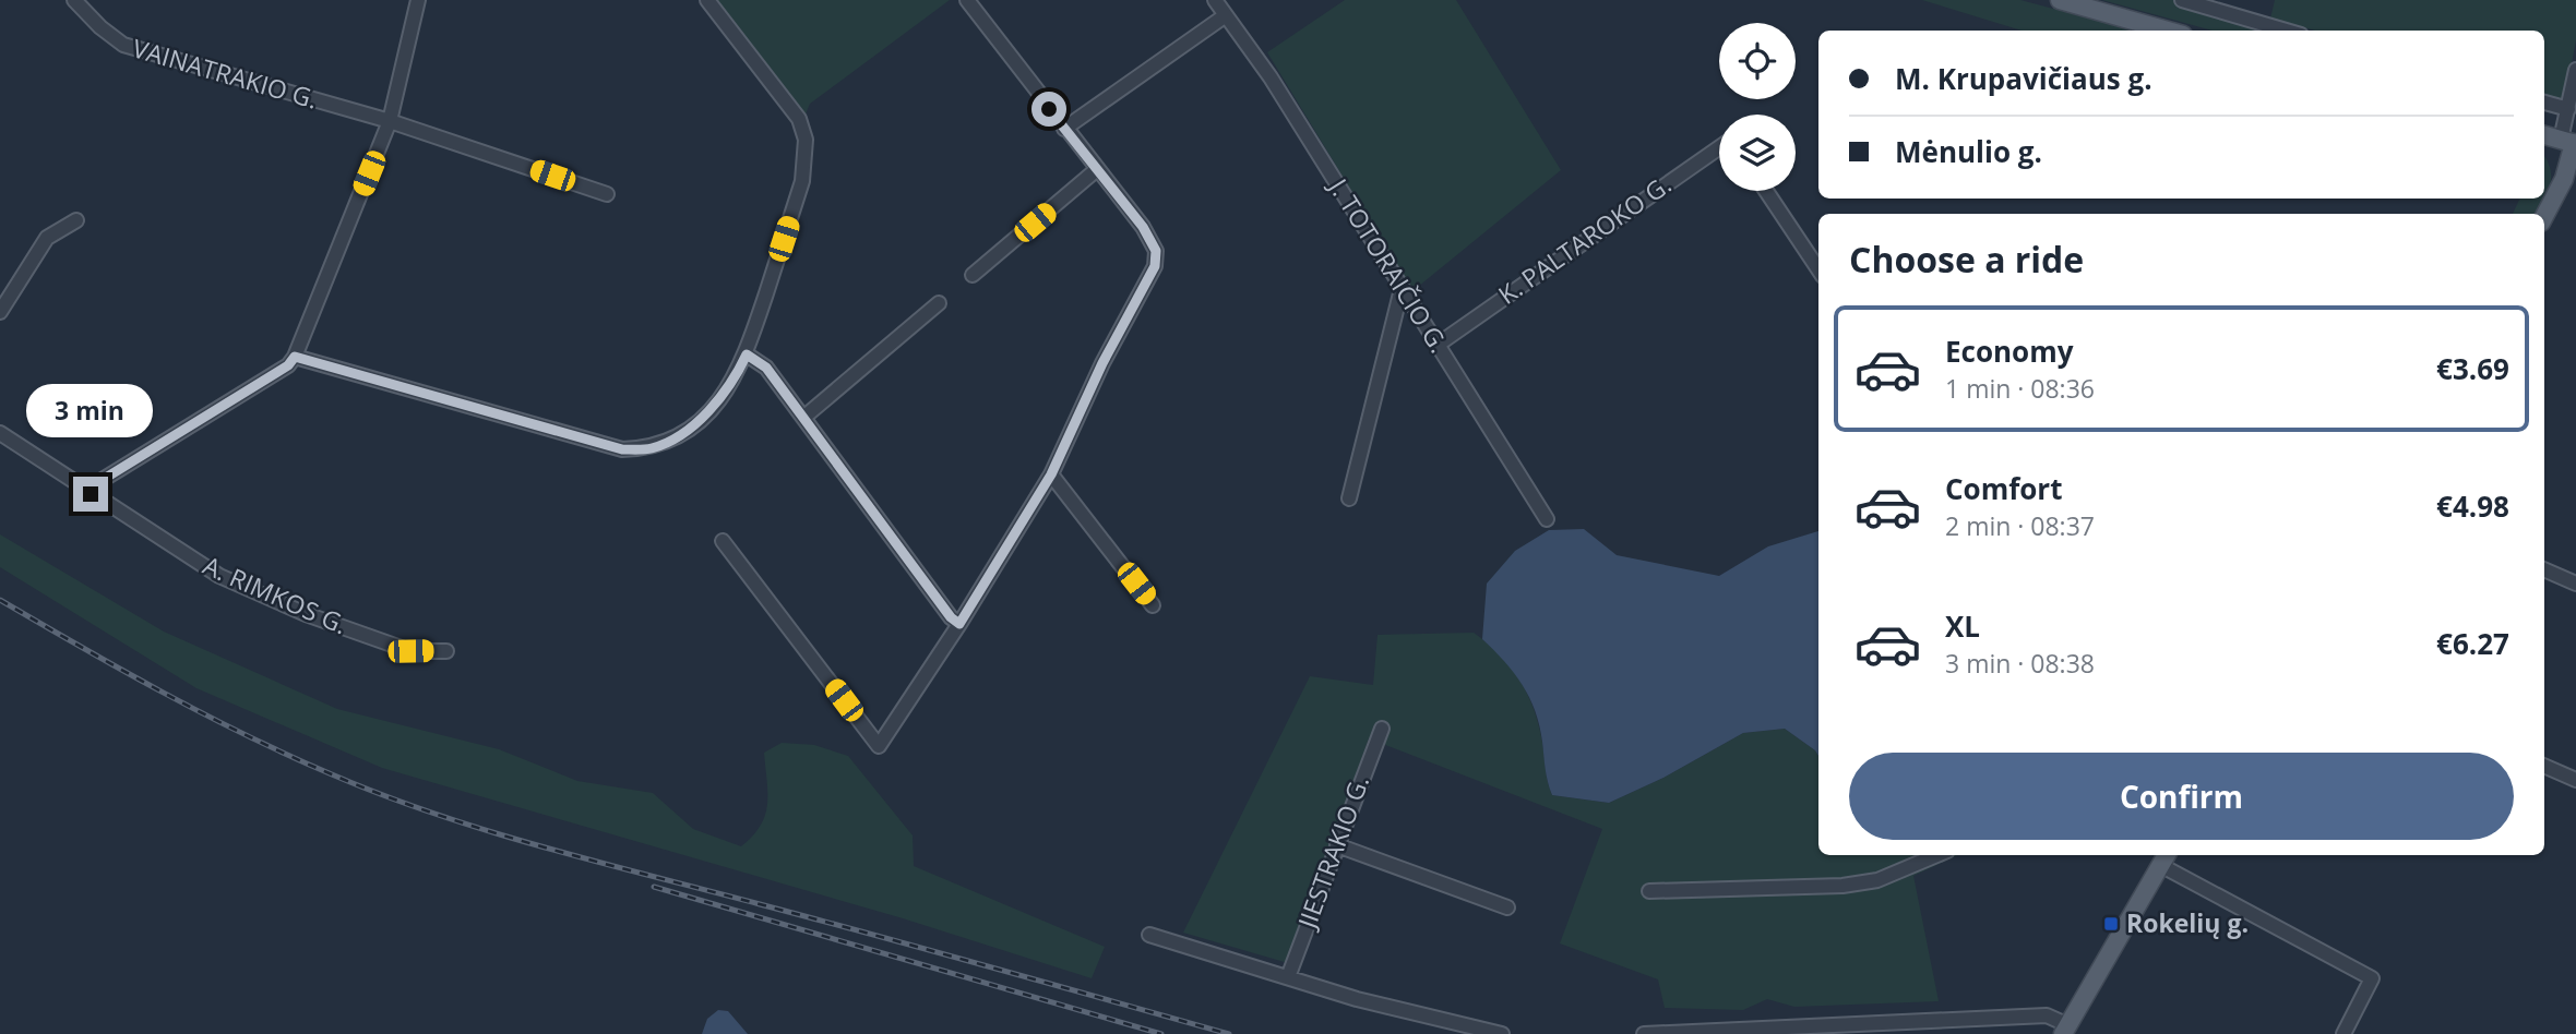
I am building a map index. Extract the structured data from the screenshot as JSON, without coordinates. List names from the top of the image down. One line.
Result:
{"streets":{"street":["VAINATRAKIO G.","K. PALTAROKO G.","J. TOTORAIČIO G.","A. RIMKOS G.","JIESTRAKIO G."]},"crossings":[["K. PALTAROKO G.","J. TOTORAIČIO G."]],"places":{"transit":["Rokelių g."]},"page":{"banner":["M. Krupavičiaus g.","Mėnulio g."],"heading":"Choose a ride","list":[{"name":"Economy","note":"1 min · 08:36","value":"€3.69"},{"name":"Comfort","note":"2 min · 08:37","value":"€4.98"},{"name":"XL","note":"3 min · 08:38","value":"€6.27"}],"bubble":"3 min","buttons":"Confirm"}}
